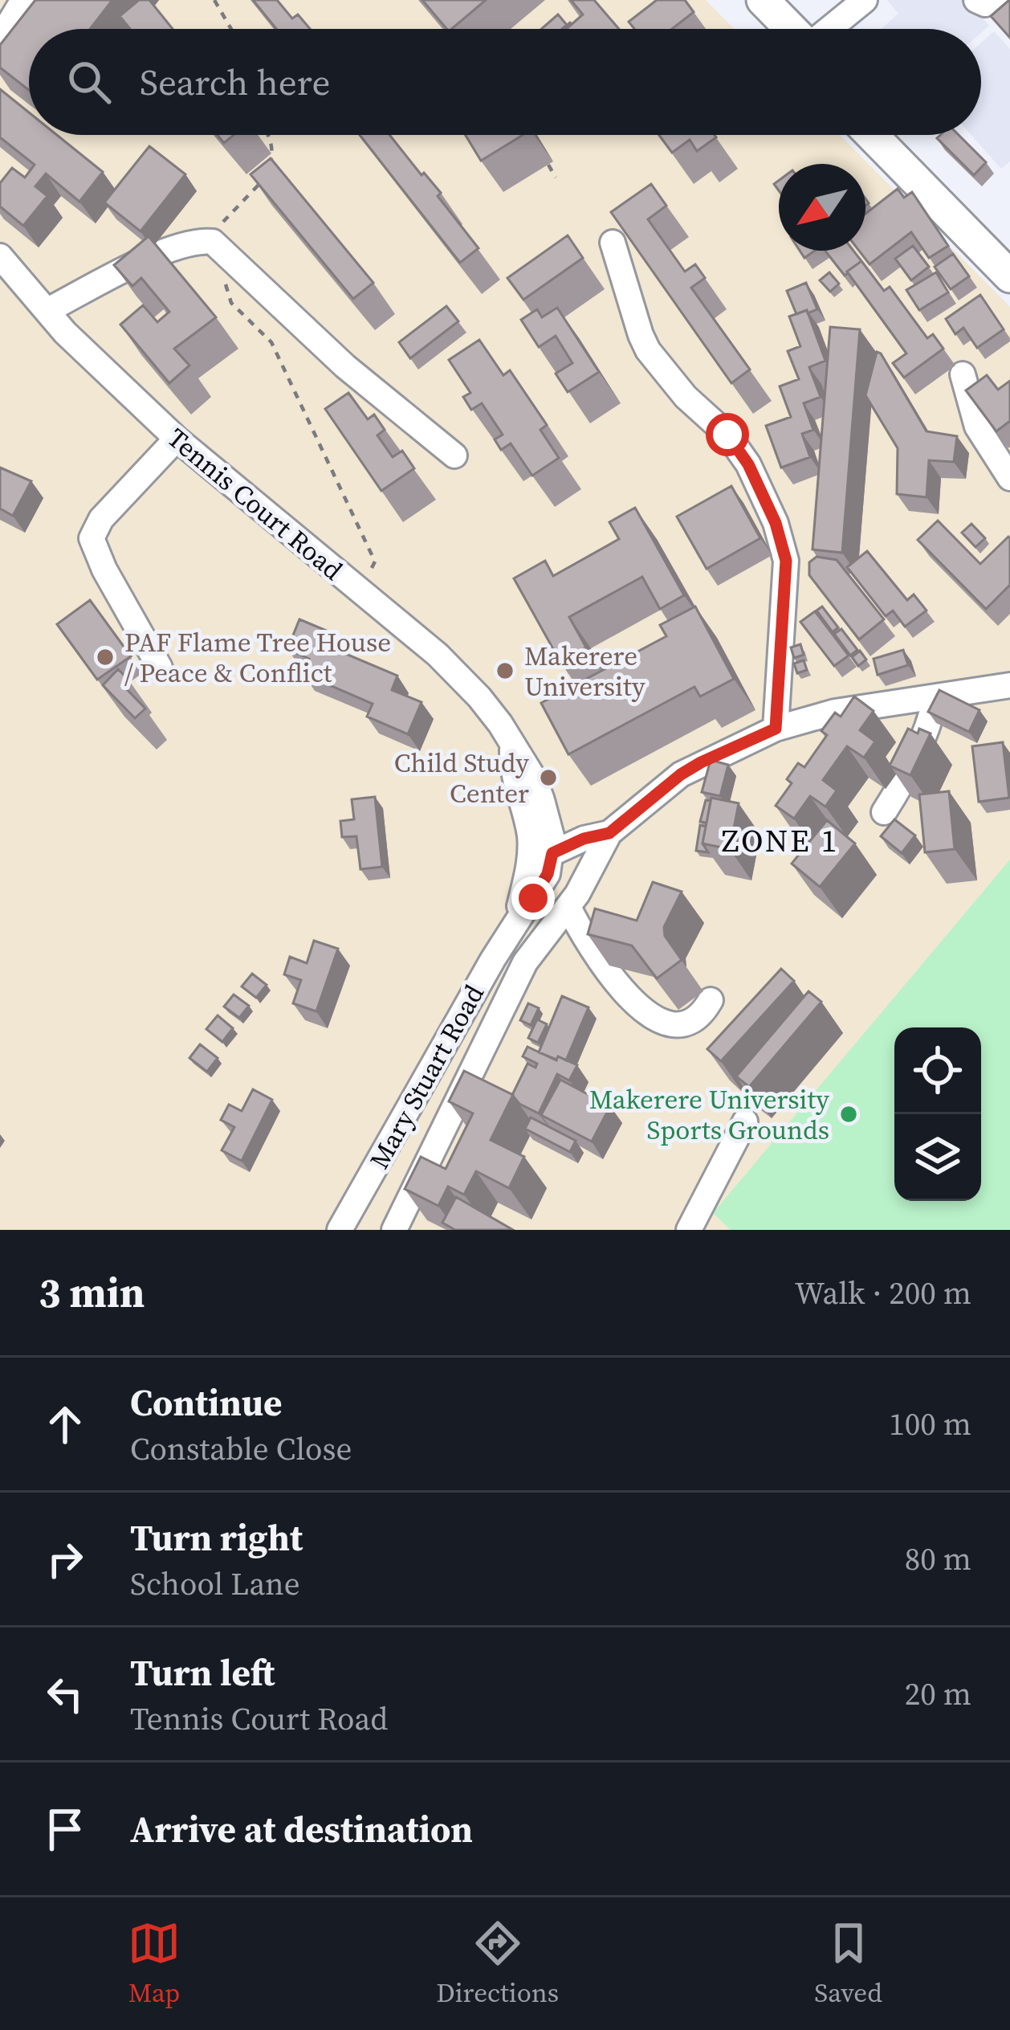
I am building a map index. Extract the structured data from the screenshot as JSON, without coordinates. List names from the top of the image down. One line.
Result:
{"streets":{"street":["Tennis Court Road","Mary Stuart Road"]},"crossings":[["Tennis Court Road","Mary Stuart Road"]],"districts":["ZONE 1"],"places":["PAF Flame Tree House / Peace & Conflict","Makerere University","Child Study Center","Makerere University Sports Grounds"],"north":"bottom left","page":{"search":"Search here","heading":["3 min","Walk · 200 m"],"list":[["Continue","Constable Close","100 m"],["Turn right","School Lane","80 m"],["Turn left","Tennis Court Road","20 m"],"Arrive at destination"],"nav":["Map","Directions","Saved"]}}
